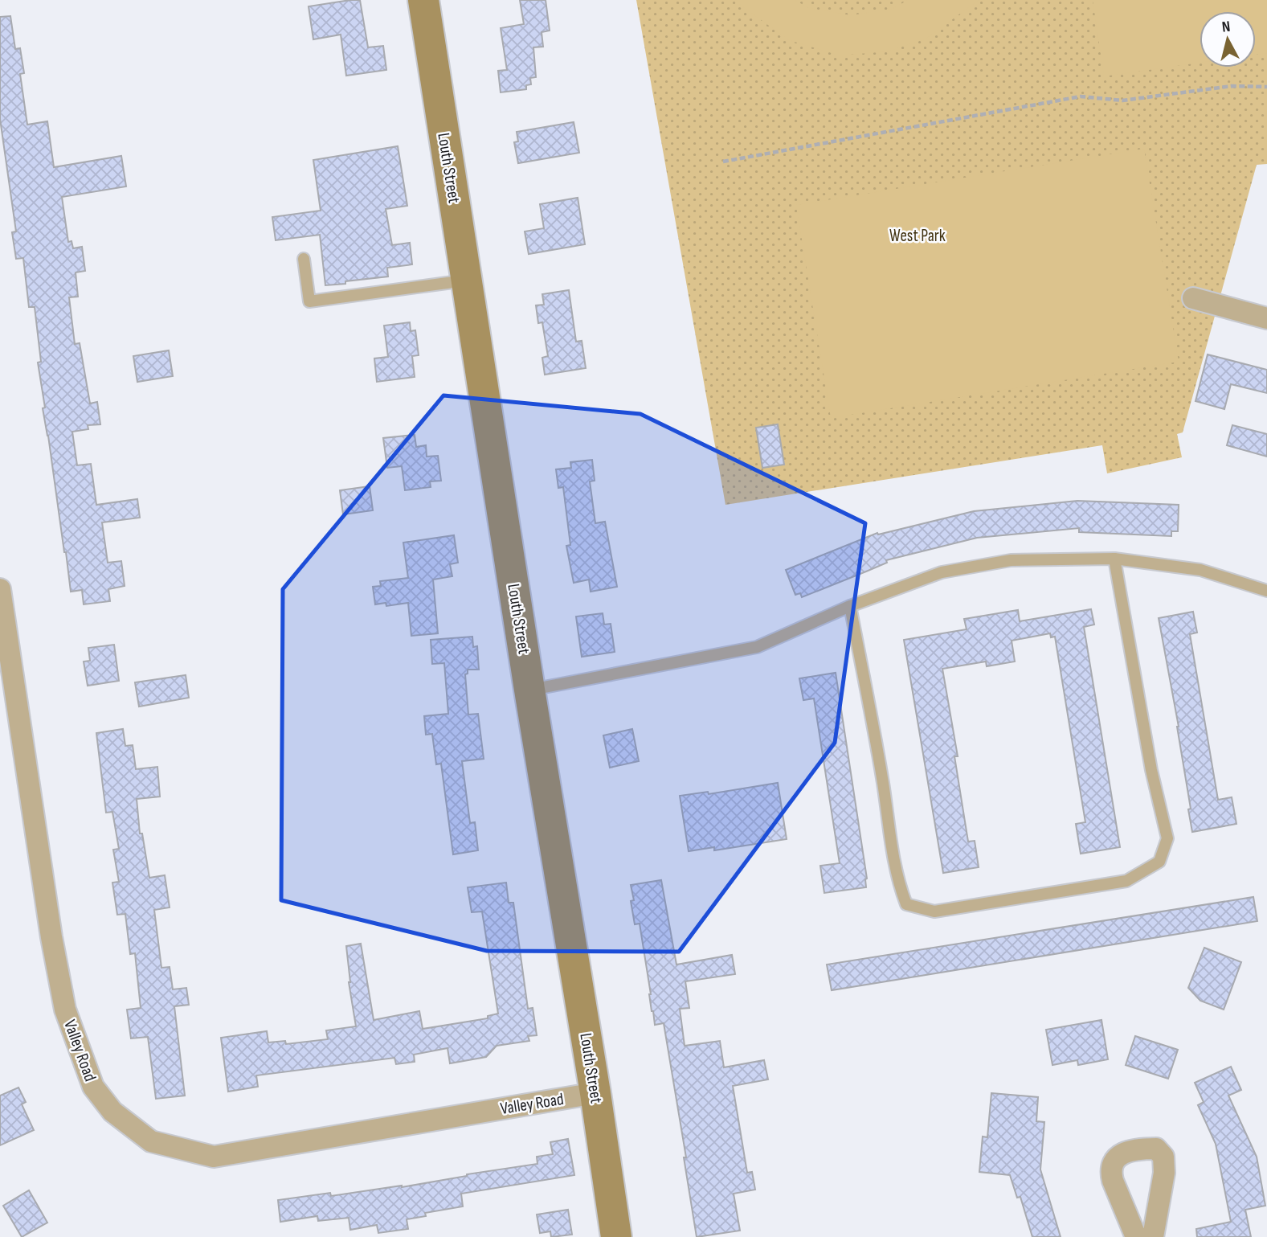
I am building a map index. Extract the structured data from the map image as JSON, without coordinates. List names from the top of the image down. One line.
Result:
{"streets":{"main road":["Louth Street"],"street":["Valley Road"]},"crossings":[["Louth Street","Valley Road"]],"parks":["West Park"],"north":"top"}
